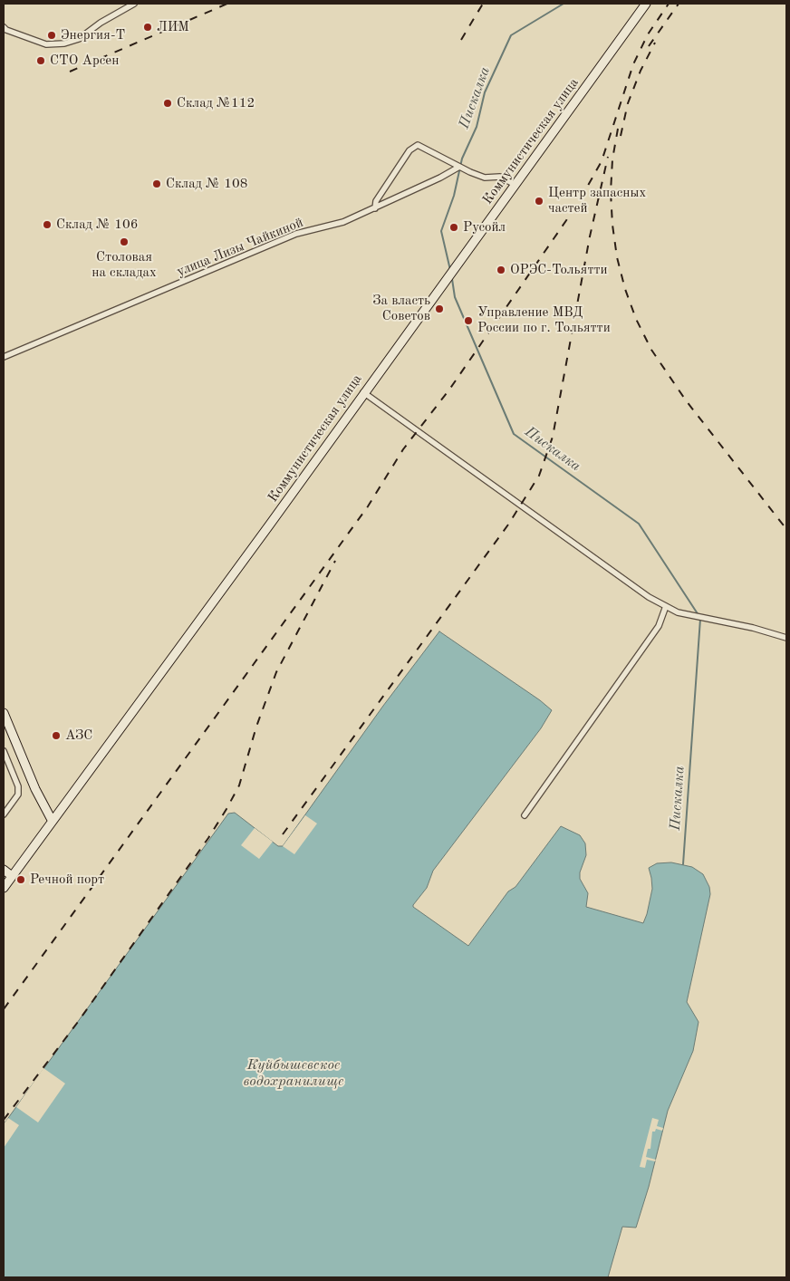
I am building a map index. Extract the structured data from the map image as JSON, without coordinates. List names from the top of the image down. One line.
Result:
{"streets":{"main road":["Коммунистическая улица"],"street":["улица Лизы Чайкиной"]},"water":["Пискалка","Куйбышевское водохранилище"],"places":["ЛИМ","Энергия-Т","СТО Арсен","Склад №112","Склад № 108","Центр запасных частей","Склад № 106","Русойл","Столовая на складах","ОРЭС-Тольятти","За власть Советов","Управление МВД России по г. Тольятти","АЗС","Речной порт"]}
